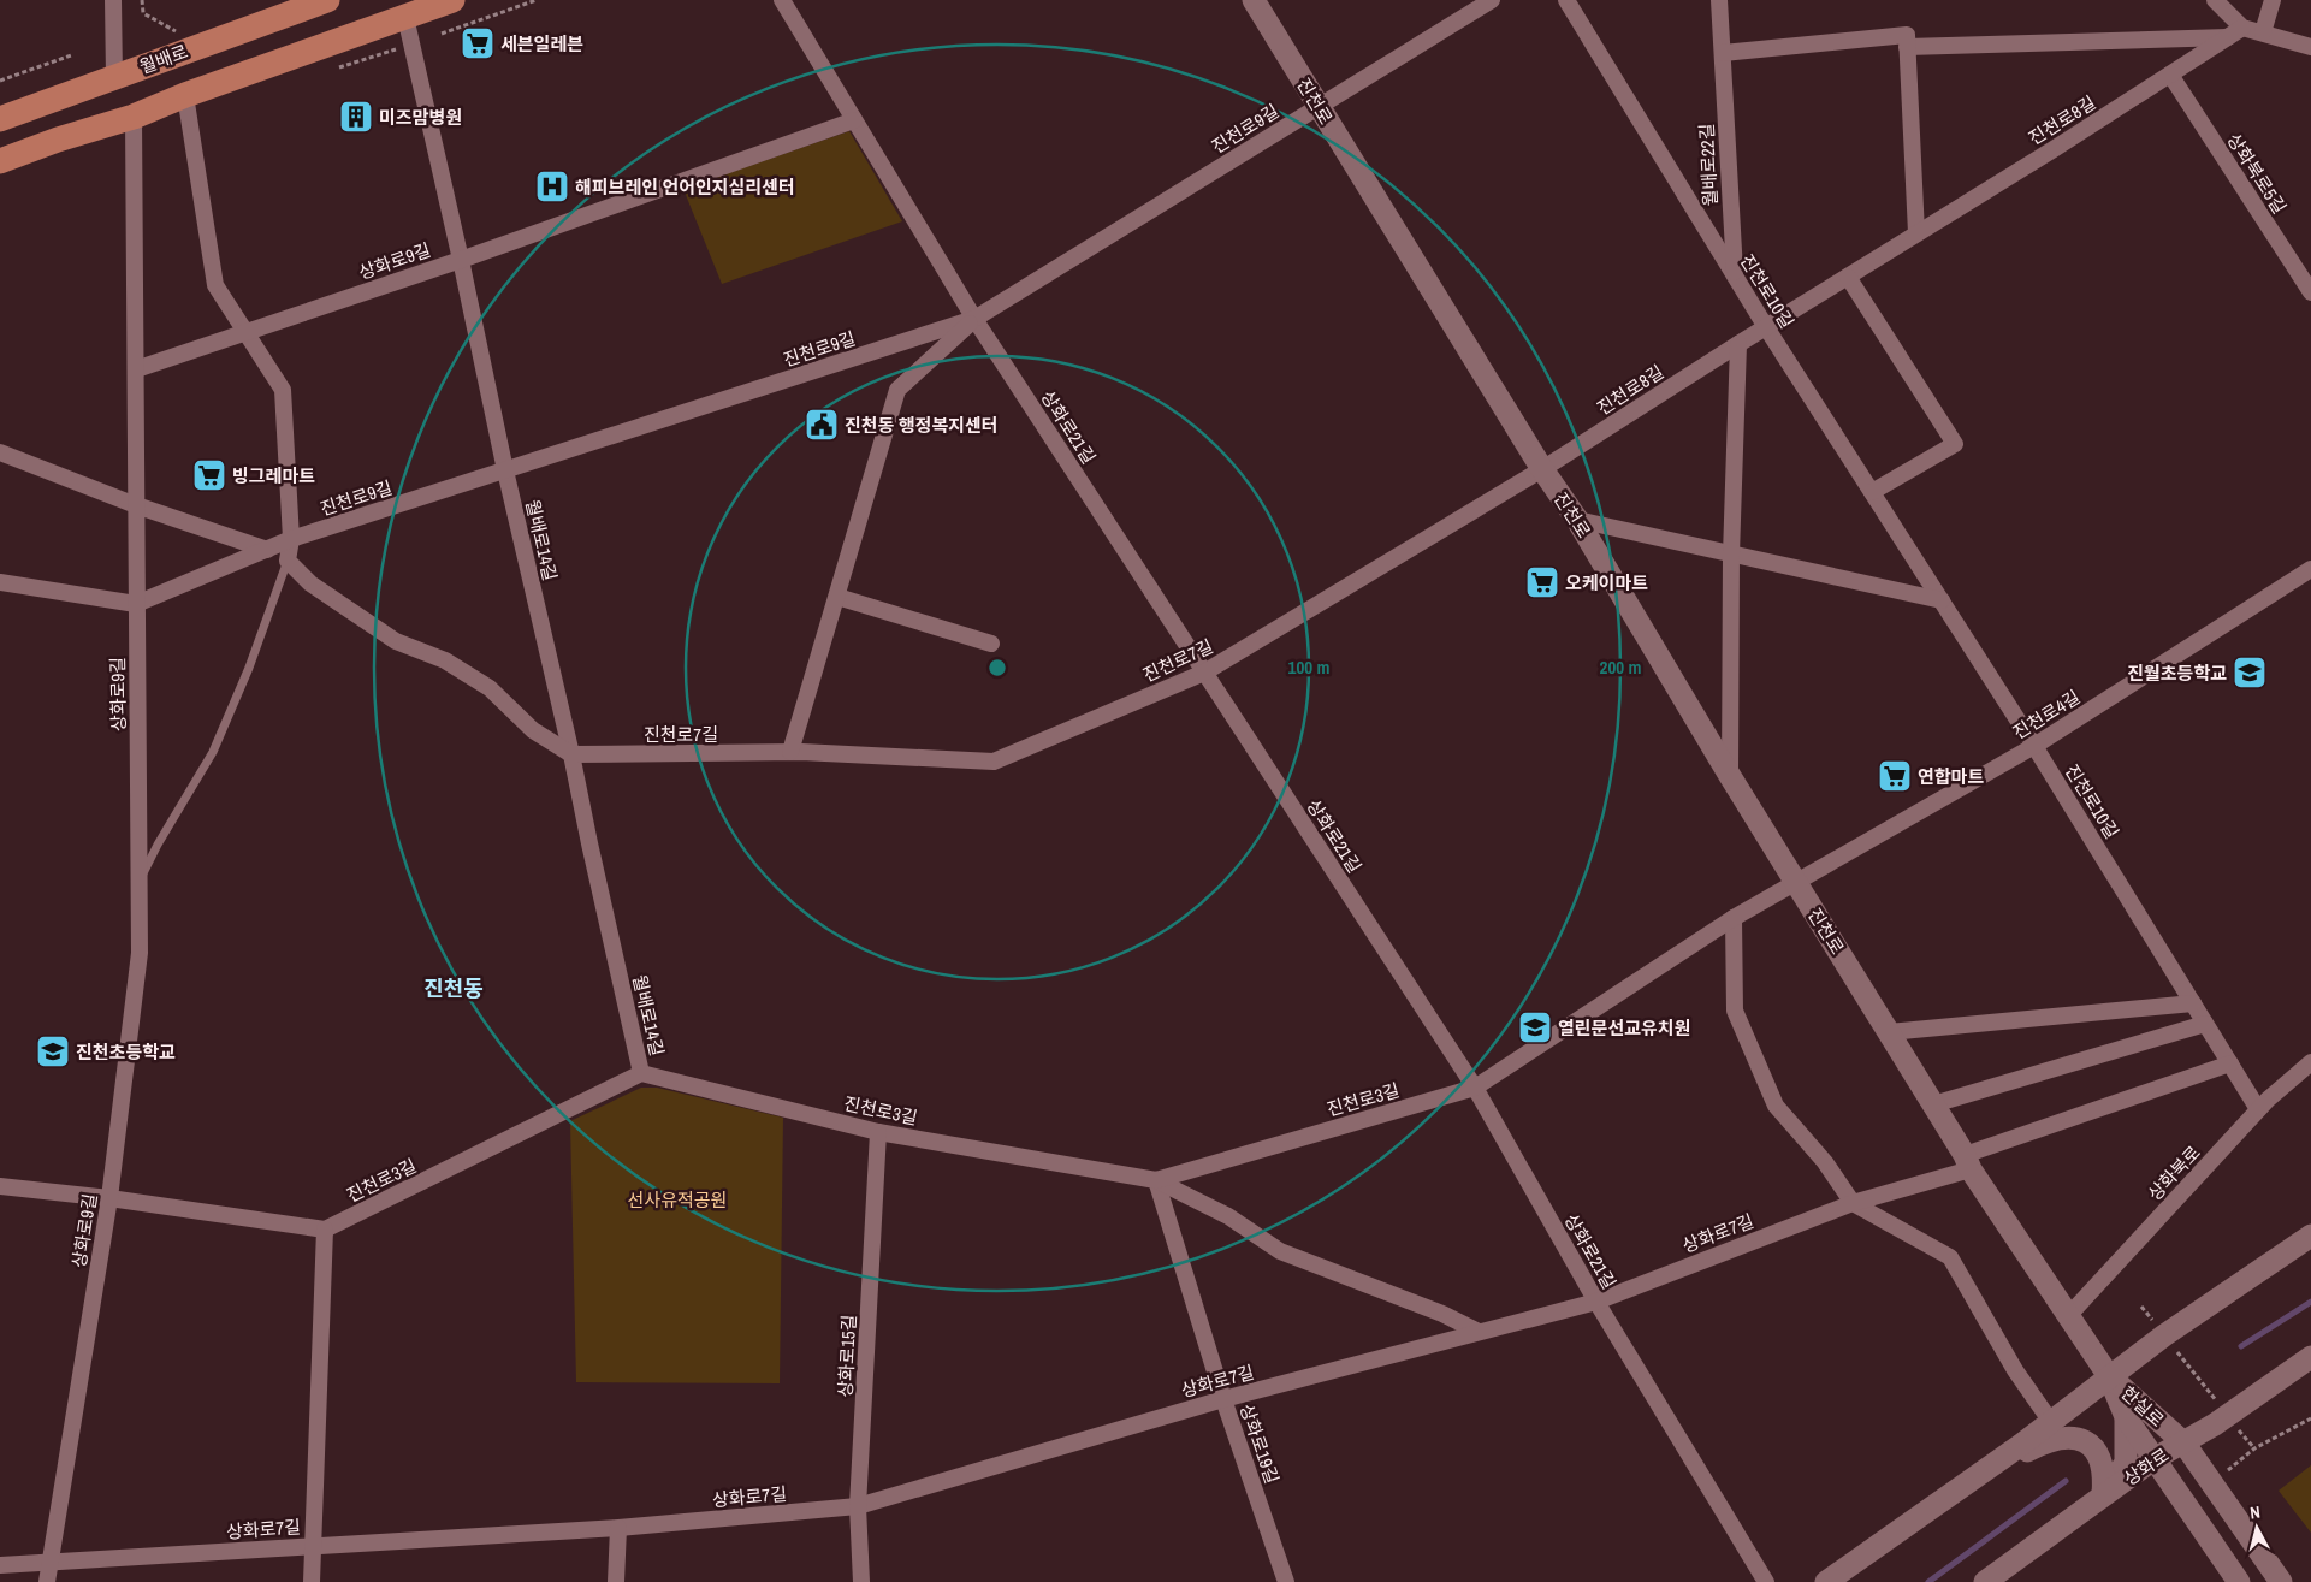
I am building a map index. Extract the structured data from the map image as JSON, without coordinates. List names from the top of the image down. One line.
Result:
{"streets":{"main road":["월배로","진천로","한실로","상화로"],"street":["진천로8길","진천로9길","월배로22길","상화북로5길","상화로9길","진천로10길","상화로21길","월배로14길","진천로7길","진천로4길","진천로3길","상화북로","상화로7길","상화로15길","상화로19길"]},"crossings":[["진천로","진천로8길"],["진천로","진천로9길"],["진천로","진천로7길"],["진천로","진천로4길"],["진천로","진천로3길"],["진천로","상화북로"],["진천로","상화로7길"],["진천로","한실로"],["진천로8길","상화북로5길"],["진천로8길","진천로10길"],["진천로8길","진천로7길"],["진천로9길","상화로9길"],["진천로9길","상화로21길"],["진천로9길","월배로14길"],["월배로22길","진천로10길"],["상화로9길","월배로14길"],["상화로9길","상화로7길"],["진천로10길","진천로4길"],["진천로10길","상화북로"],["상화로21길","진천로7길"],["상화로21길","진천로3길"],["상화로21길","상화로7길"],["월배로14길","진천로7길"],["월배로14길","진천로3길"],["진천로4길","진천로3길"],["진천로3길","상화로15길"],["진천로3길","상화로19길"],["상화로7길","상화로15길"],["상화로7길","상화로19길"],["한실로","상화로"]],"districts":["진천동"],"parks":["선사유적공원"],"places":{"supermarket":["세븐일레븐","빙그레마트","오케이마트","연합마트"],"building":["미즈맘병원"],"hospital":["해피브레인 언어인지심리센터"],"public building":["진천동 행정복지센터"],"school or university":["진월초등학교","열린문선교유치원","진천초등학교"]},"north":"top","rings":["100 m","200 m"]}
